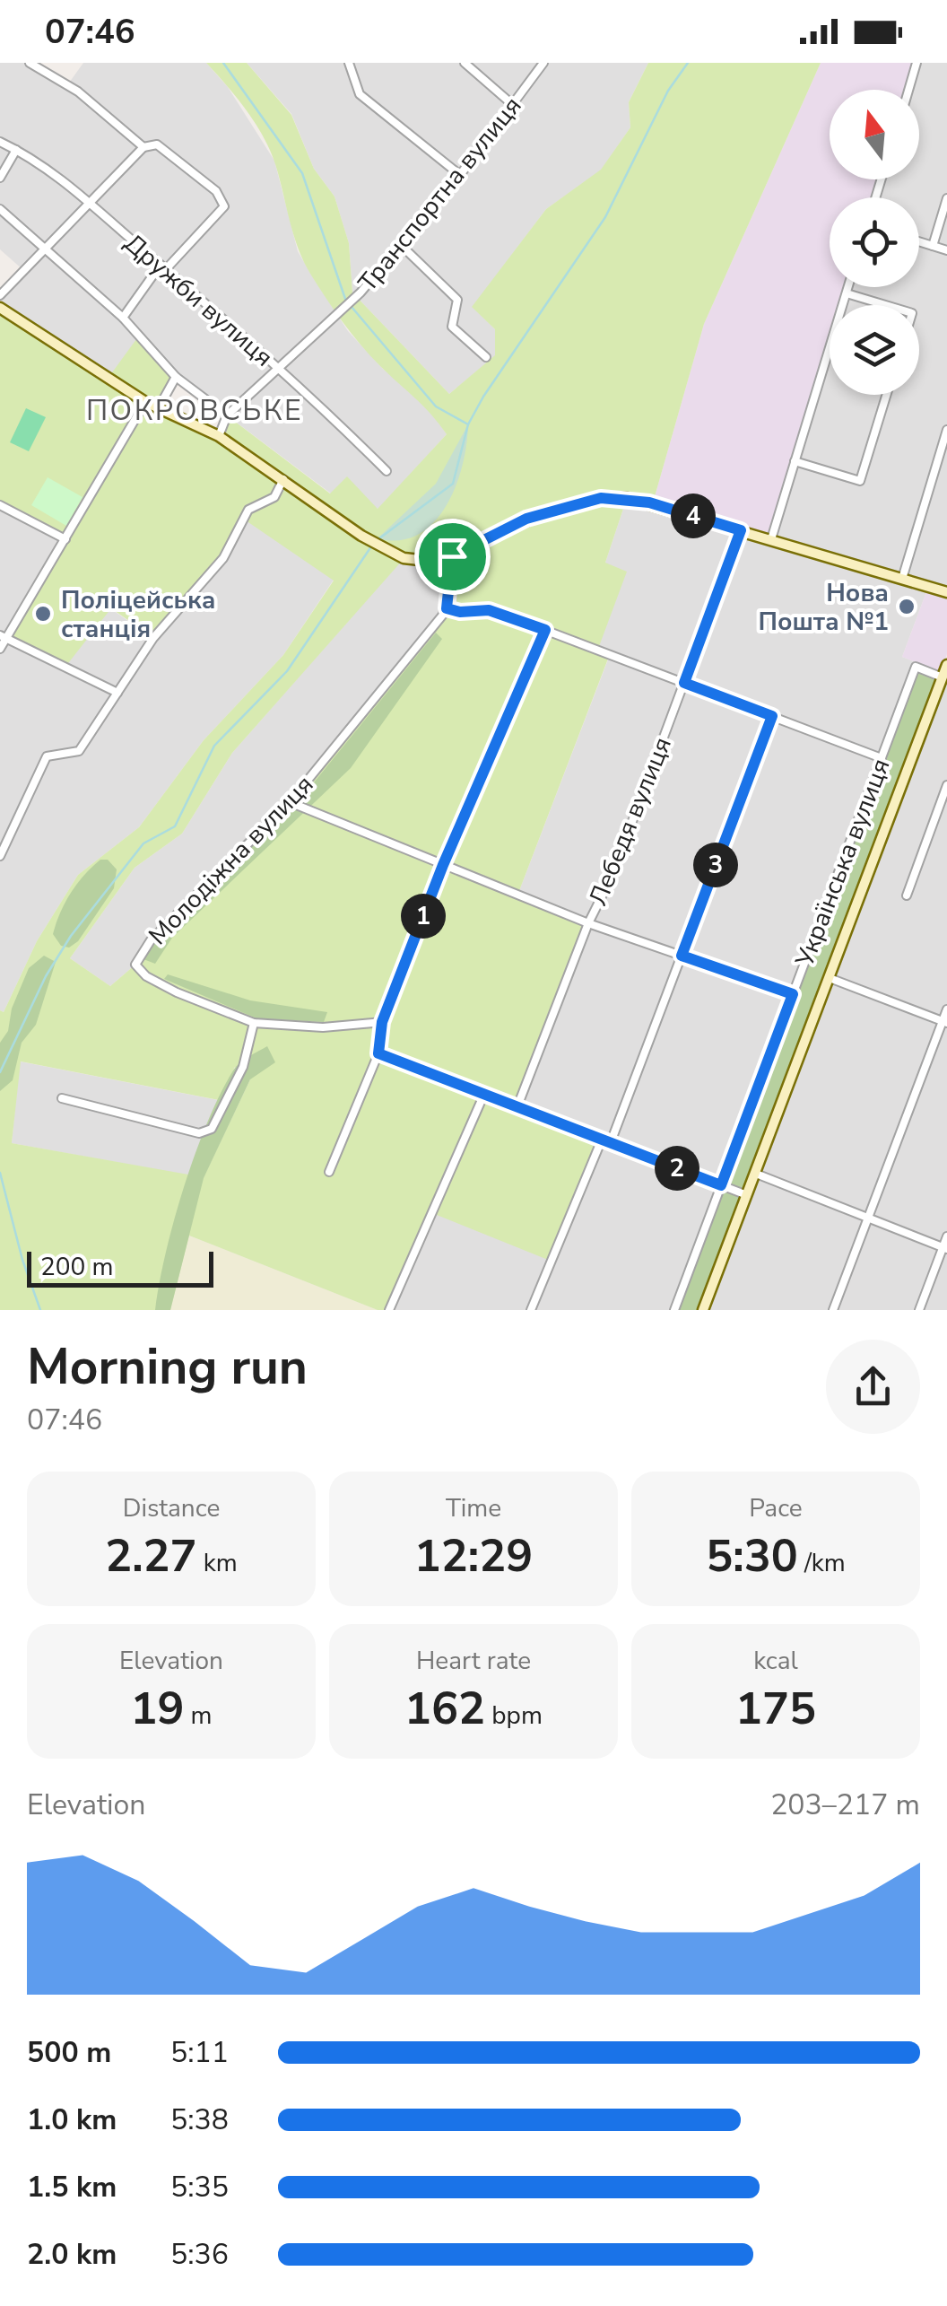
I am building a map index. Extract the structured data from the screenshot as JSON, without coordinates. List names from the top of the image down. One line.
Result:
{"streets":{"street":["Транспортна вулиця","Дружби вулиця","Лебедя вулиця","Молодіжна вулиця","Українська вулиця"]},"crossings":[["Транспортна вулиця","Дружби вулиця"]],"districts":["ПОКРОВСЬКЕ"],"places":["Нова Пошта №1","Поліцейська станція"],"scale_bar":"200 m","north":"top","page":{"status":"07:46","pins":["4","3","1","2"],"scale":"200 m","heading":["Morning run","07:46"],"stats":[["Distance","2.27 km"],["Time","12:29"],["Pace","5:30 /km"],["Elevation","19 m"],["Heart rate","162 bpm"],["kcal","175"]],"chart":["Elevation","203–217 m"],"list":[{"name":"500 m","note":"5:11"},{"name":"1.0 km","note":"5:38"},{"name":"1.5 km","note":"5:35"},{"name":"2.0 km","note":"5:36"}]}}
